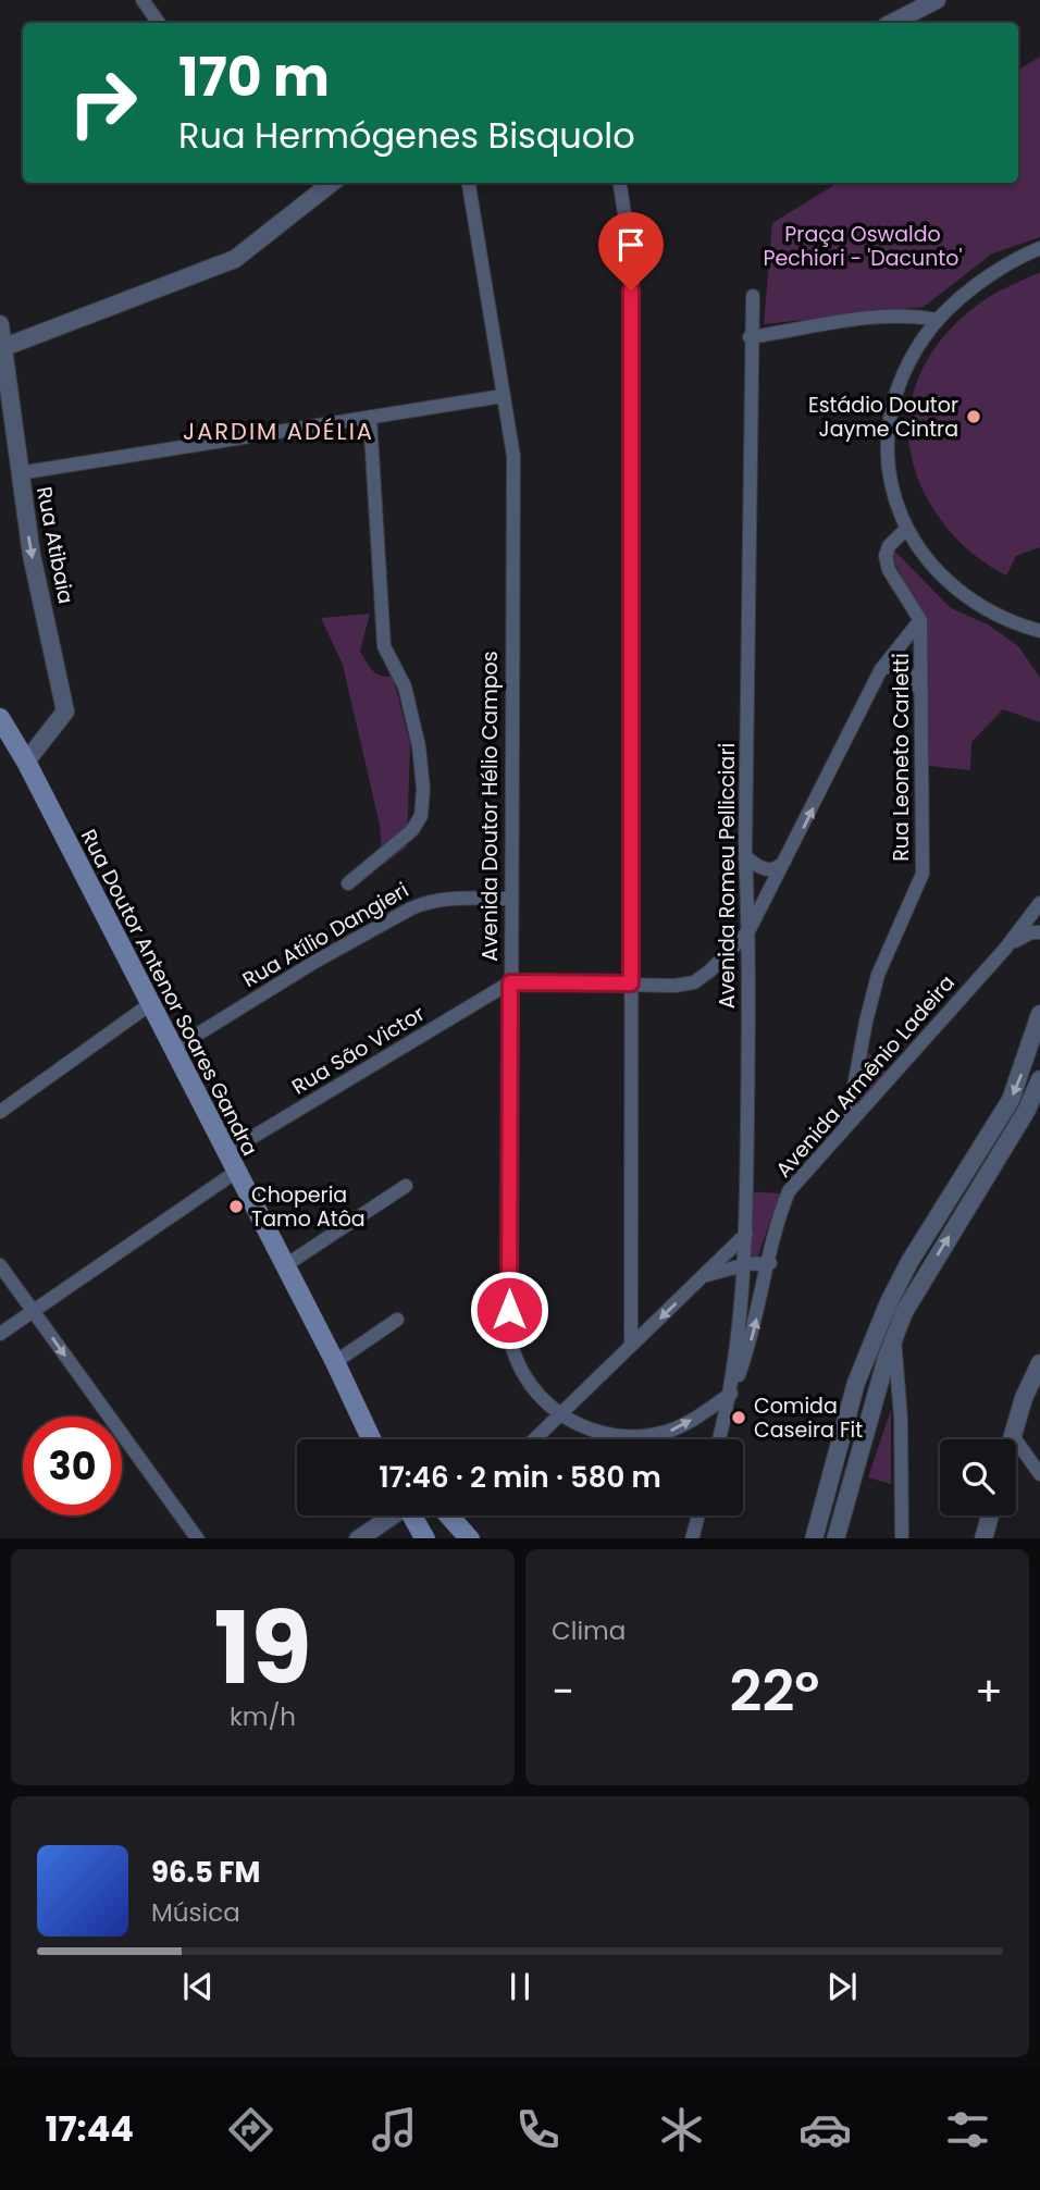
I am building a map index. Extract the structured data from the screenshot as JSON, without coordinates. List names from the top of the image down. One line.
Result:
{"streets":{"main road":["Rua Doutor Antenor Soares Gandra"],"street":["Rua Atibaia","Rua Leoneto Carletti","Avenida Doutor Hélio Campos","Avenida Romeu Pellicciari","Rua Atílio Dangieri","Rua São Victor","Avenida Armênio Ladeira"]},"crossings":[["Rua Atibaia","Rua Doutor Antenor Soares Gandra"],["Rua Leoneto Carletti","Avenida Armênio Ladeira"],["Avenida Doutor Hélio Campos","Avenida Romeu Pellicciari"],["Avenida Doutor Hélio Campos","Rua Atílio Dangieri"],["Avenida Doutor Hélio Campos","Rua São Victor"],["Avenida Doutor Hélio Campos","Avenida Armênio Ladeira"],["Avenida Romeu Pellicciari","Avenida Armênio Ladeira"],["Rua Atílio Dangieri","Rua Doutor Antenor Soares Gandra"],["Rua Doutor Antenor Soares Gandra","Rua São Victor"]],"one_way":["Rua Atibaia"],"districts":["JARDIM ADÉLIA"],"parks":["Praça Oswaldo Pechiori - 'Dacunto'"],"places":["Estádio Doutor Jayme Cintra","Choperia Tamo Atôa","Comida Caseira Fit"],"page":{"turn":["170 m","Rua Hermógenes Bisquolo"],"limit":"30","trip":"17:46 · 2 min · 580 m","tile":[["19","km/h"],"Clima"],"heat":["−","22°","+"],"song":["96.5 FM","Música"],"tabs":"17:44"}}
